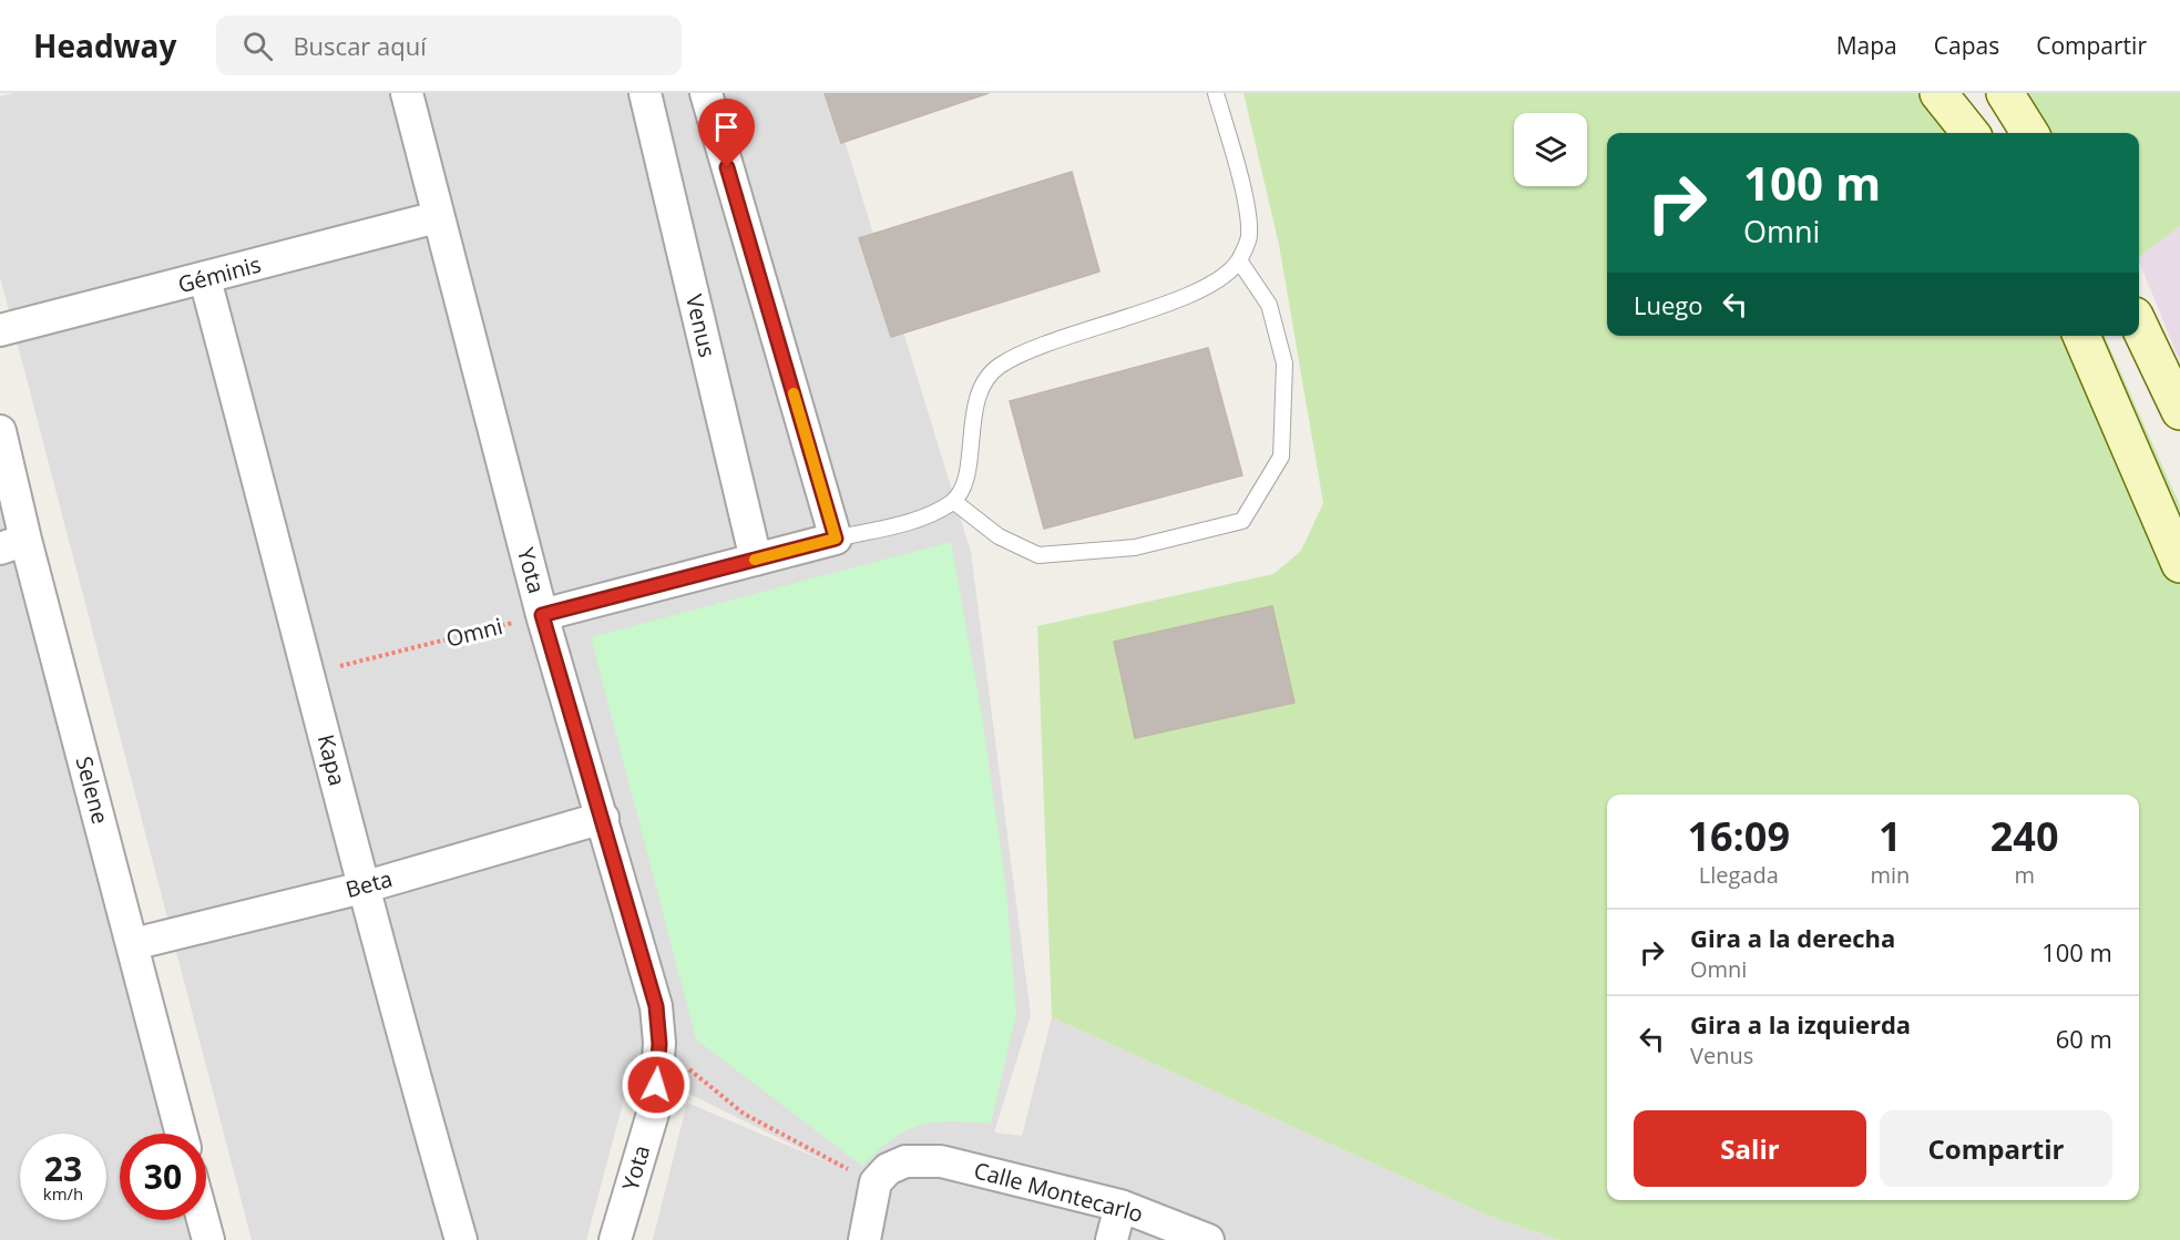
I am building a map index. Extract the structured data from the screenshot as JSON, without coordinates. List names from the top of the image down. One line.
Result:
{"streets":{"street":["Géminis","Venus","Yota","Kapa","Selene","Beta","Calle Montecarlo"],"path":["Omni"]},"crossings":[["Géminis","Yota"],["Géminis","Kapa"],["Yota","Omni"],["Yota","Beta"],["Omni","Kapa"],["Kapa","Beta"],["Selene","Beta"]],"page":{"header":"Headway","search":"Buscar aquí","nav":["Mapa","Capas","Compartir"],"turn":["100 m","Omni"],"then":"Luego","eta":["16:09","Llegada","1","min","240","m"],"list":[{"name":"Gira a la derecha","note":"Omni","value":"100 m"},{"name":"Gira a la izquierda","note":"Venus","value":"60 m"}],"buttons":["Salir","Compartir"],"speed":"23 km/h","limit":"30"}}
